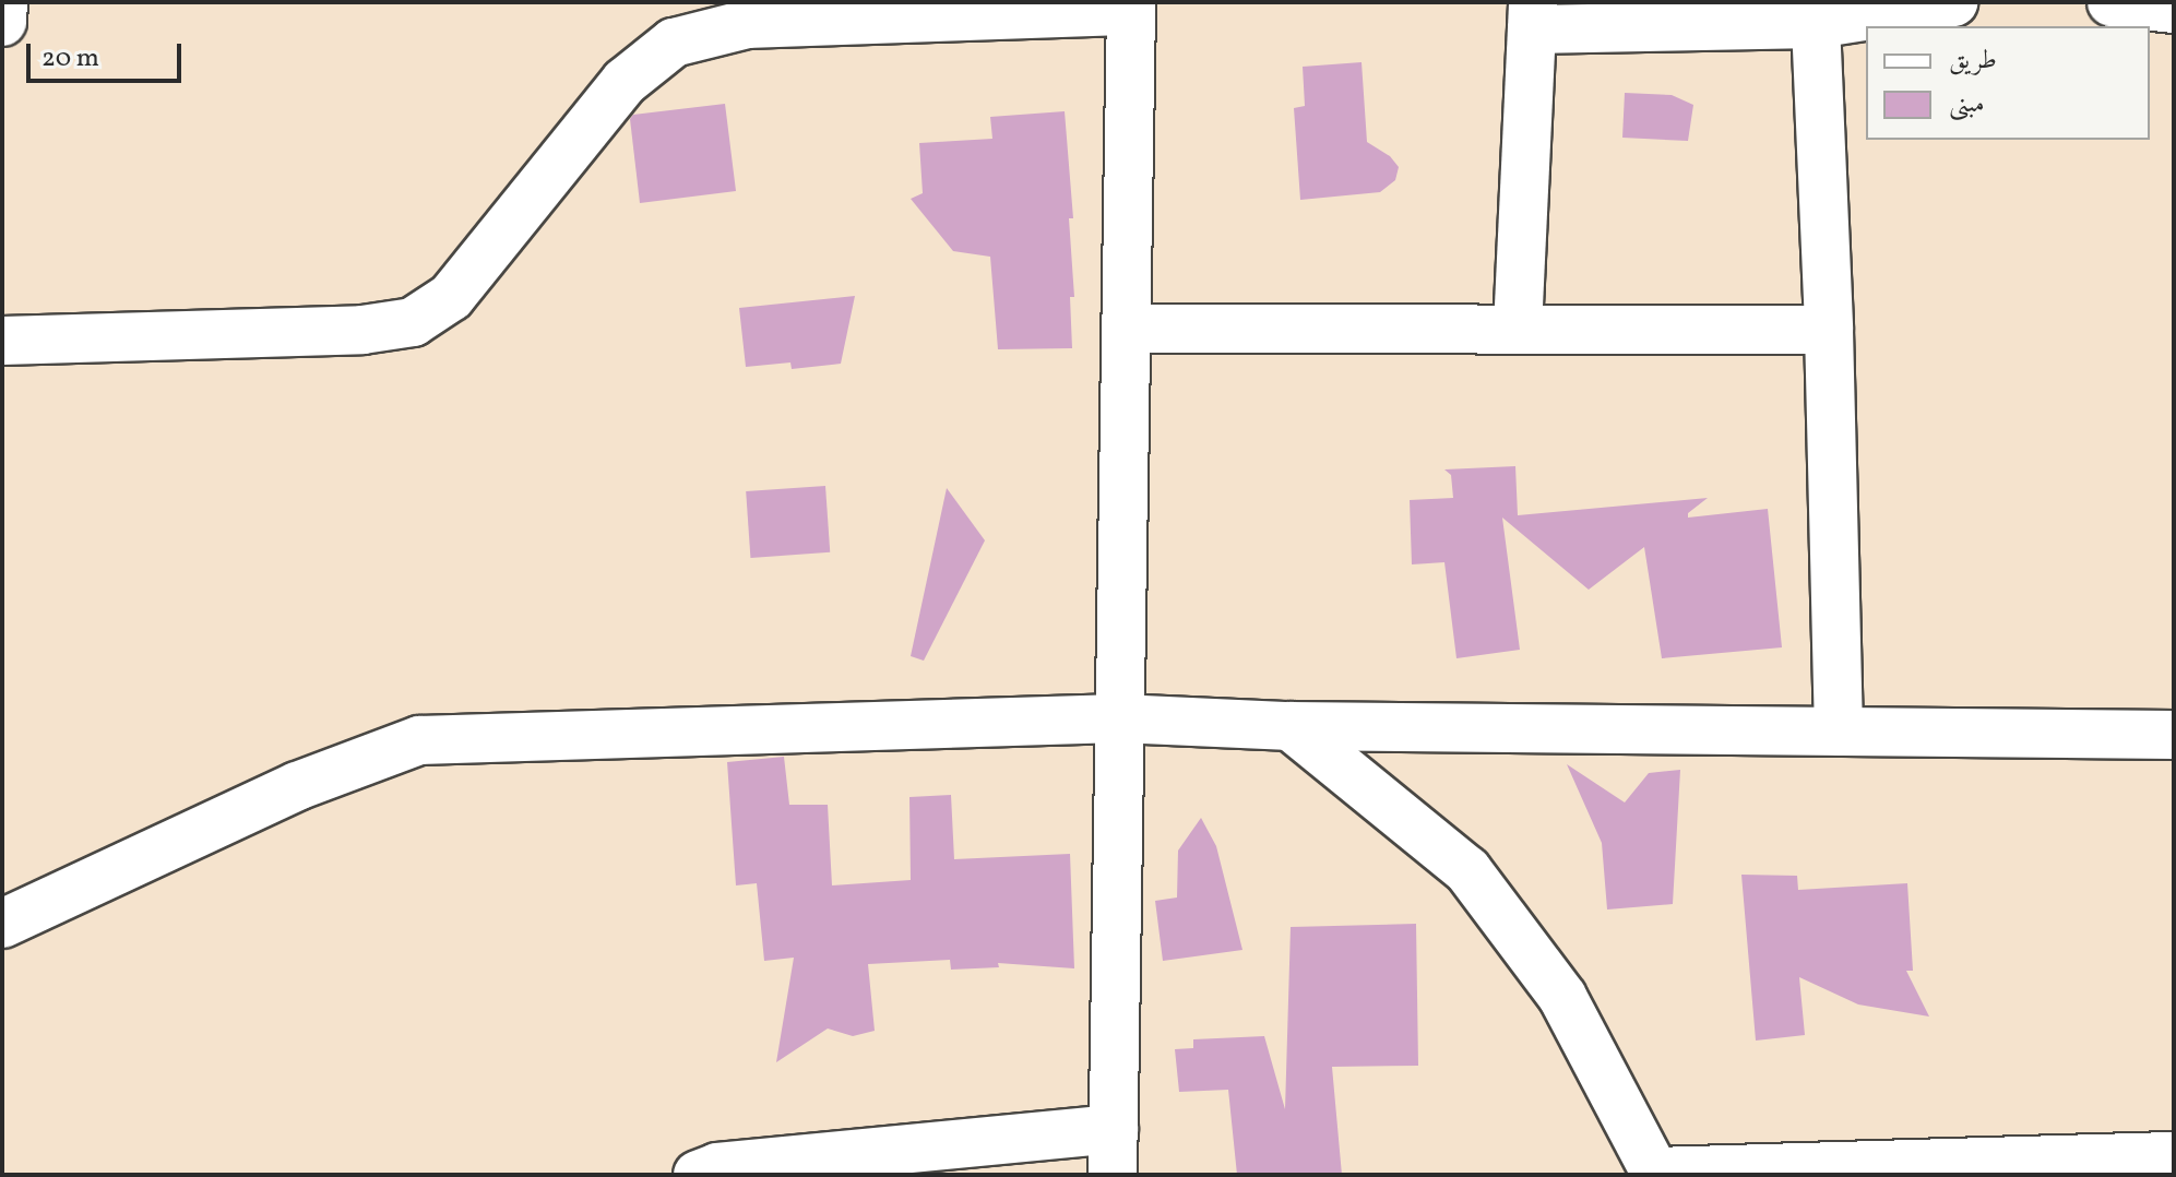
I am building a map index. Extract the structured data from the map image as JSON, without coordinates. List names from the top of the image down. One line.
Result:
{"legend":["طريق","مبنى"],"scale_bar":"20 m"}
